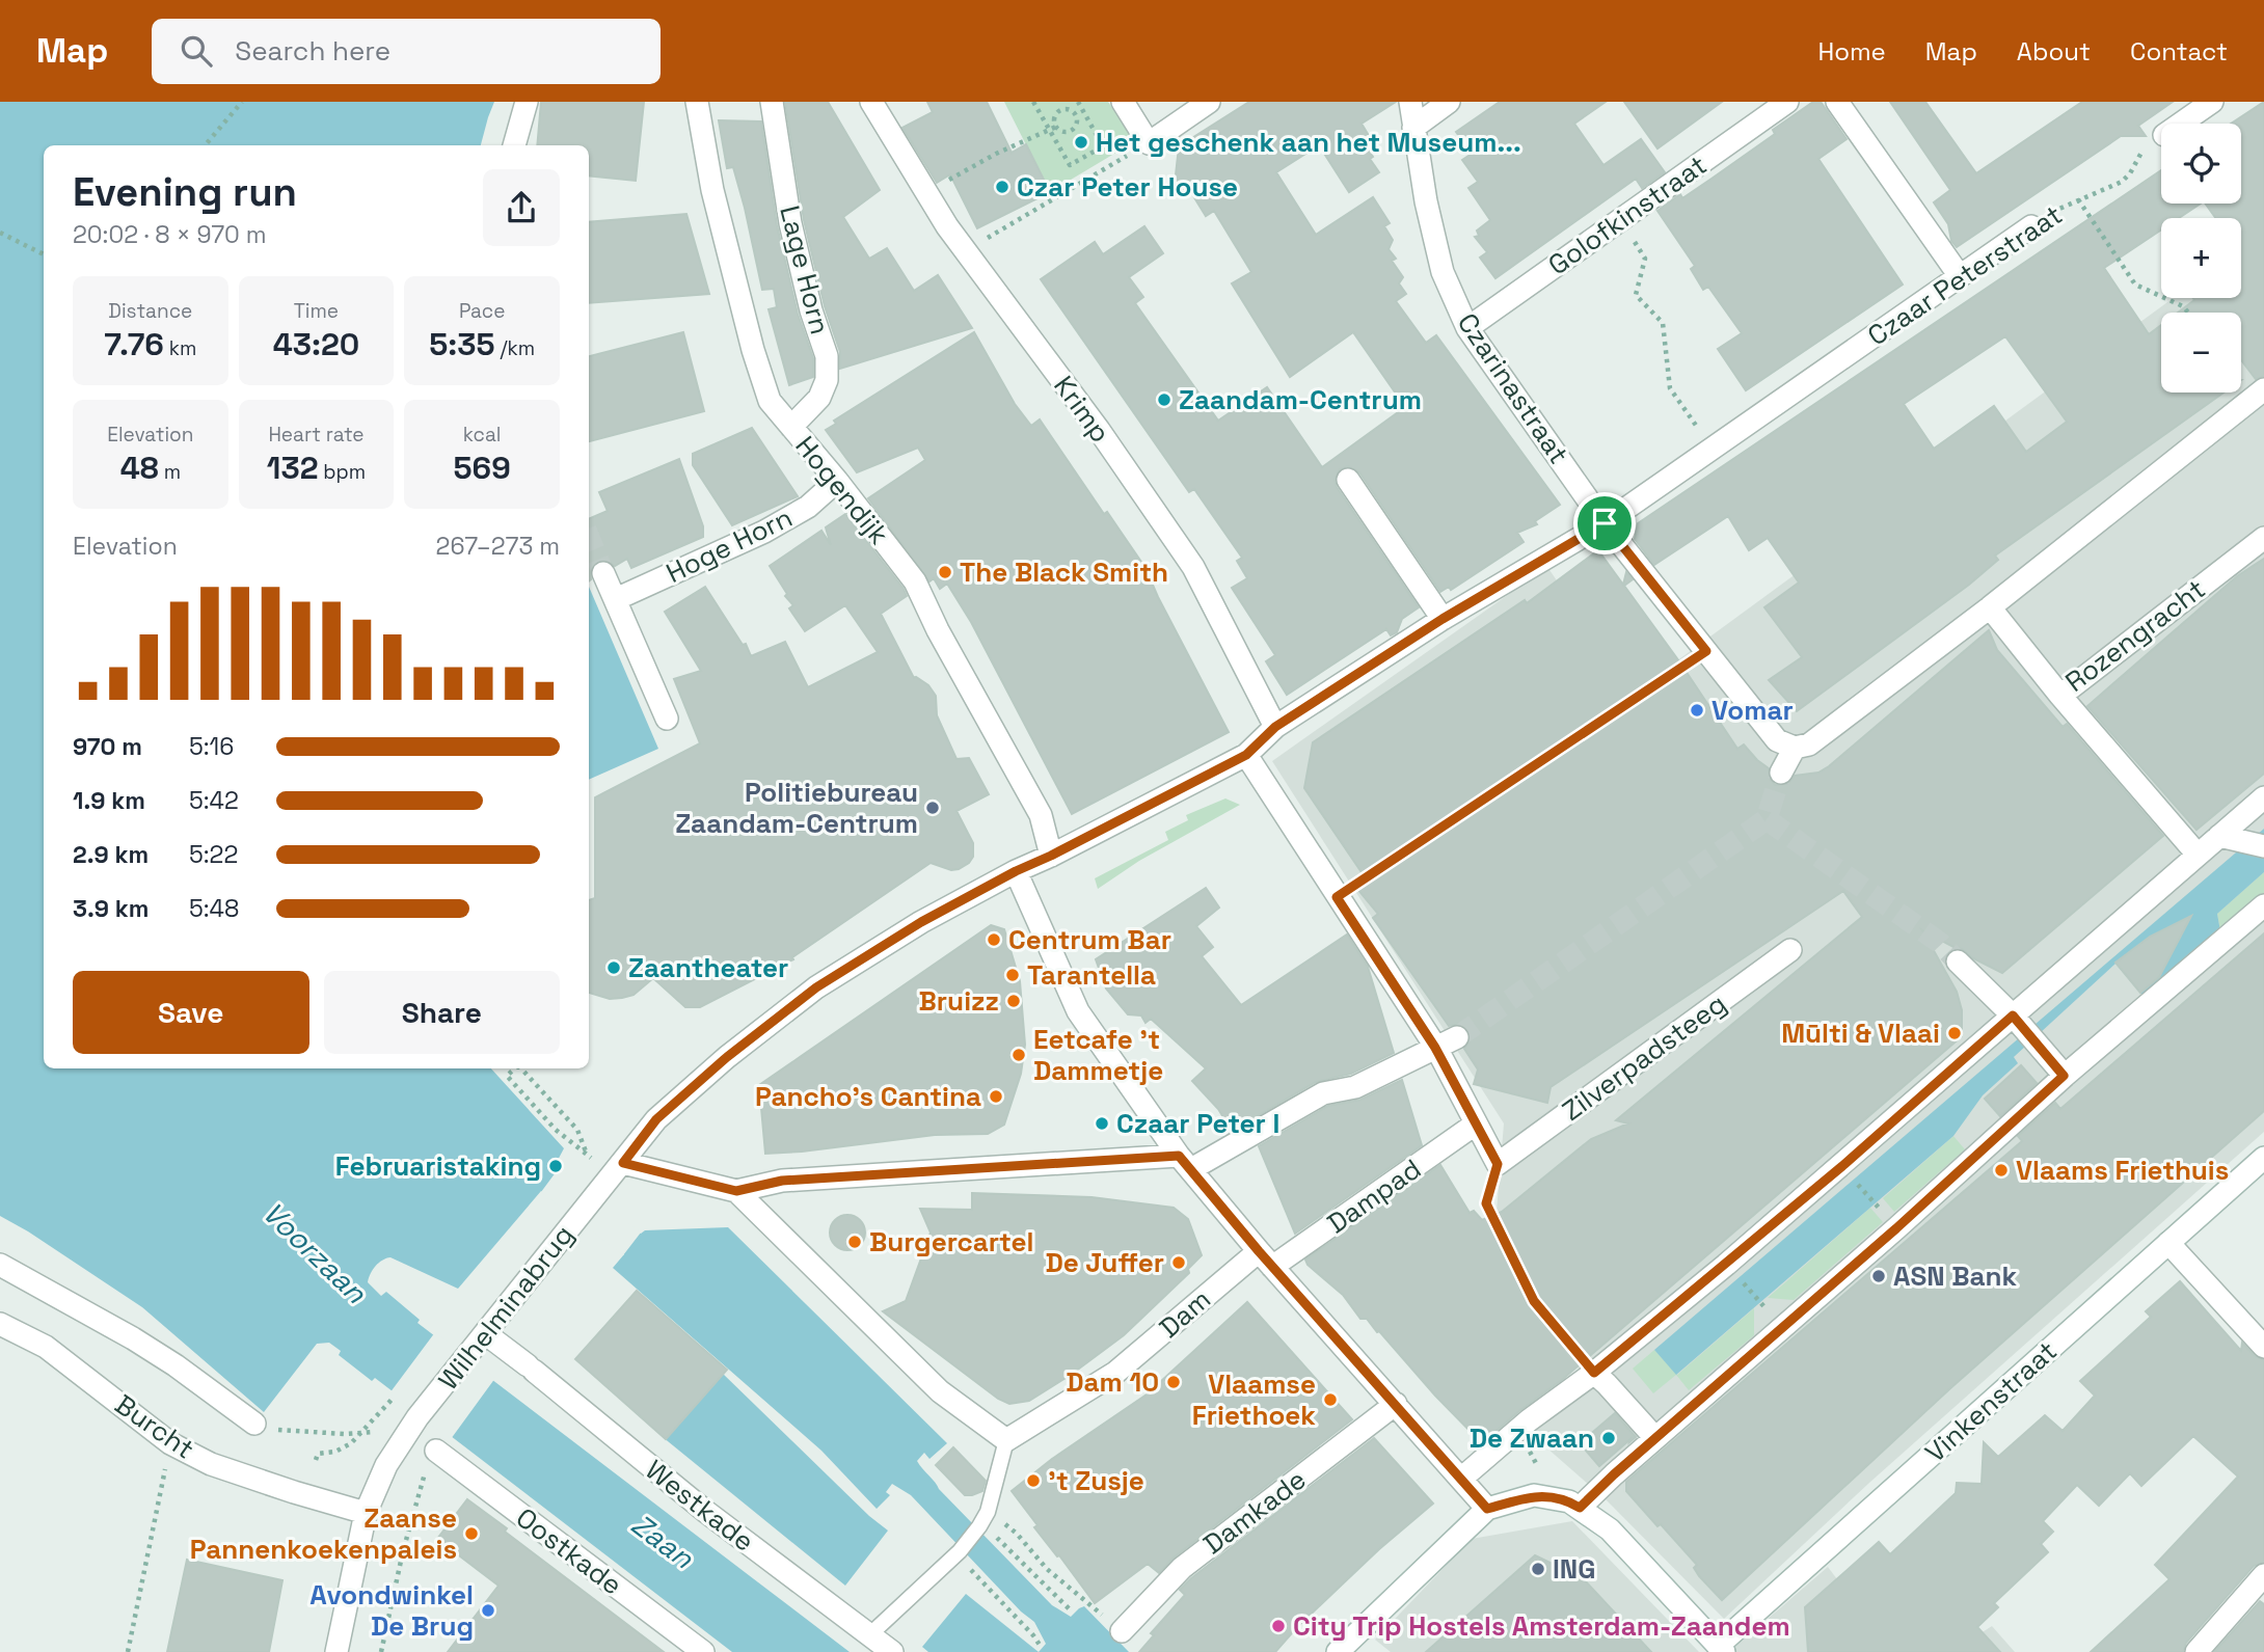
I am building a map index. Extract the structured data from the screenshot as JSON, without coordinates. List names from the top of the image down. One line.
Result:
{"streets":{"street":["Golofkinstraat","Lage Horn","Czaar Peterstraat","Czarinastraat","Krimp","Hogendijk","Hoge Horn","Rozengracht","Zilverpadsteeg","Dampad","Wilhelminabrug","Dam","Vinkenstraat","Burcht","Westkade","Damkade","Oostkade"]},"crossings":[["Golofkinstraat","Czarinastraat"],["Lage Horn","Hogendijk"],["Czaar Peterstraat","Czarinastraat"],["Hogendijk","Hoge Horn"],["Hogendijk","Wilhelminabrug"],["Dampad","Dam"],["Wilhelminabrug","Burcht"],["Wilhelminabrug","Westkade"]],"water":["Voorzaan","Zaan"],"places":["Het geschenk aan het Museum...","Czar Peter House","Zaandam-Centrum","The Black Smith","Vomar","Politiebureau Zaandam-Centrum","Centrum Bar","Zaantheater","Tarantella","Bruizz","Mūlti & Vlaai","Eetcafe 't Dammetje","Pancho's Cantina","Czaar Peter I","Februaristaking","Vlaams Friethuis","Burgercartel","De Juffer","ASN Bank","Dam 10","Vlaamse Friethoek","De Zwaan","'t Zusje","Zaanse Pannenkoekenpaleis","ING","Avondwinkel De Brug","City Trip Hostels Amsterdam-Zaandem"],"page":{"header":"Map","search":"Search here","nav":["Home","Map","About","Contact"],"map_buttons":["+","−"],"heading":["Evening run","20:02 · 8 × 970 m"],"stats":[["Distance","7.76 km"],["Time","43:20"],["Pace","5:35 /km"],["Elevation","48 m"],["Heart rate","132 bpm"],["kcal","569"]],"chart":["Elevation","267–273 m"],"list":[{"name":"970 m","note":"5:16"},{"name":"1.9 km","note":"5:42"},{"name":"2.9 km","note":"5:22"},{"name":"3.9 km","note":"5:48"}],"buttons":["Save","Share"]}}
